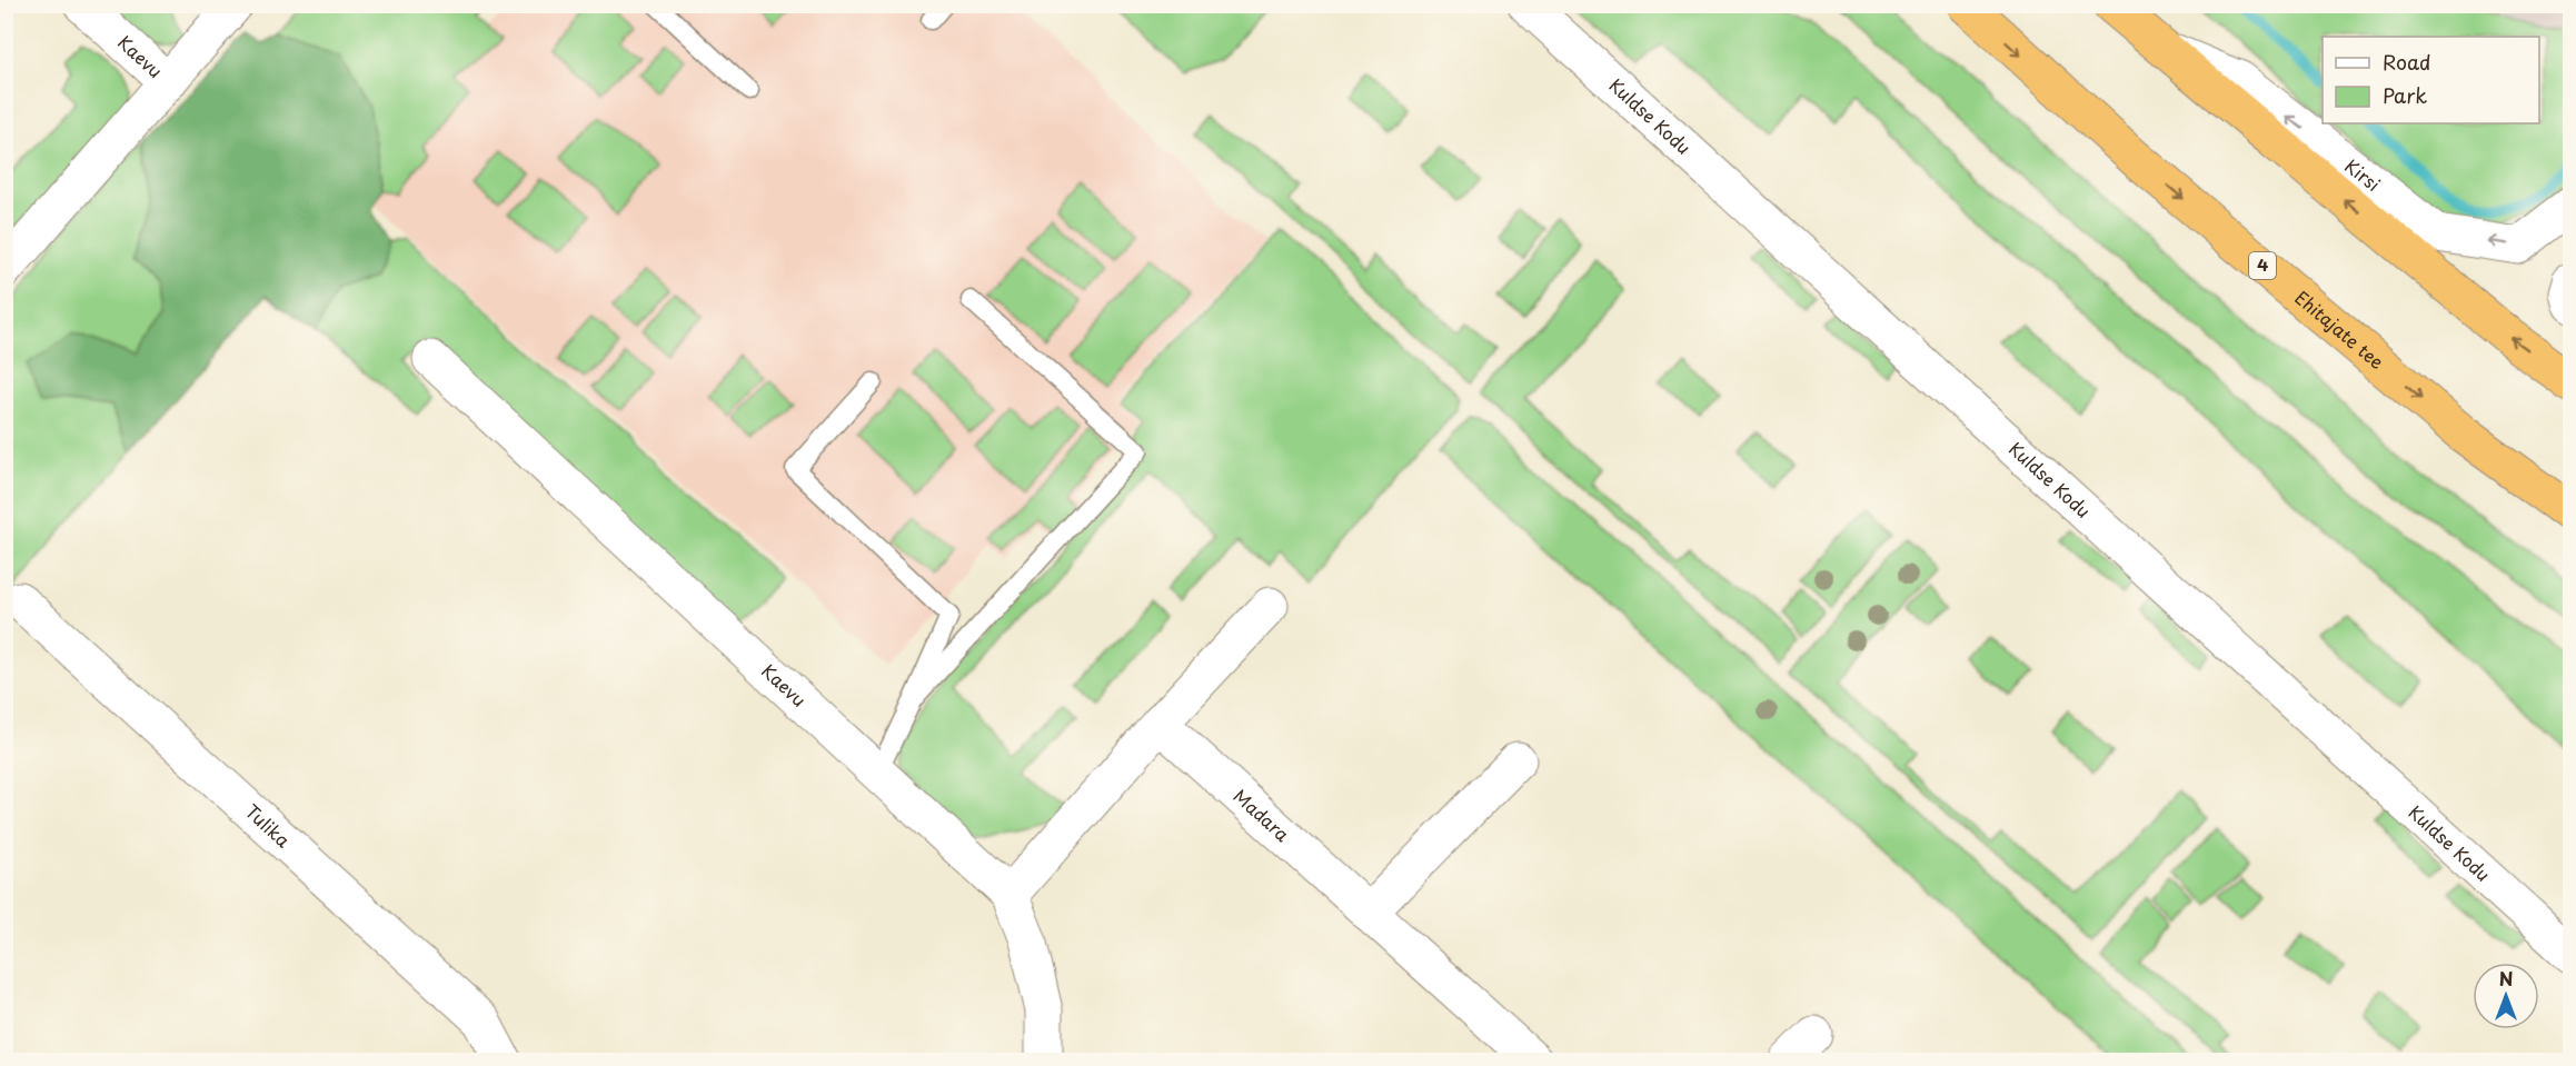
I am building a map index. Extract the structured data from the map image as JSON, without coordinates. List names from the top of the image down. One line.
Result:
{"streets":{"highway":["4","Ehitajate tee"],"street":["Kaevu","Kuldse Kodu","Kirsi","Madara","Tulika"]},"one_way":["Kirsi"],"legend":["Road","Park"],"north":"top"}
